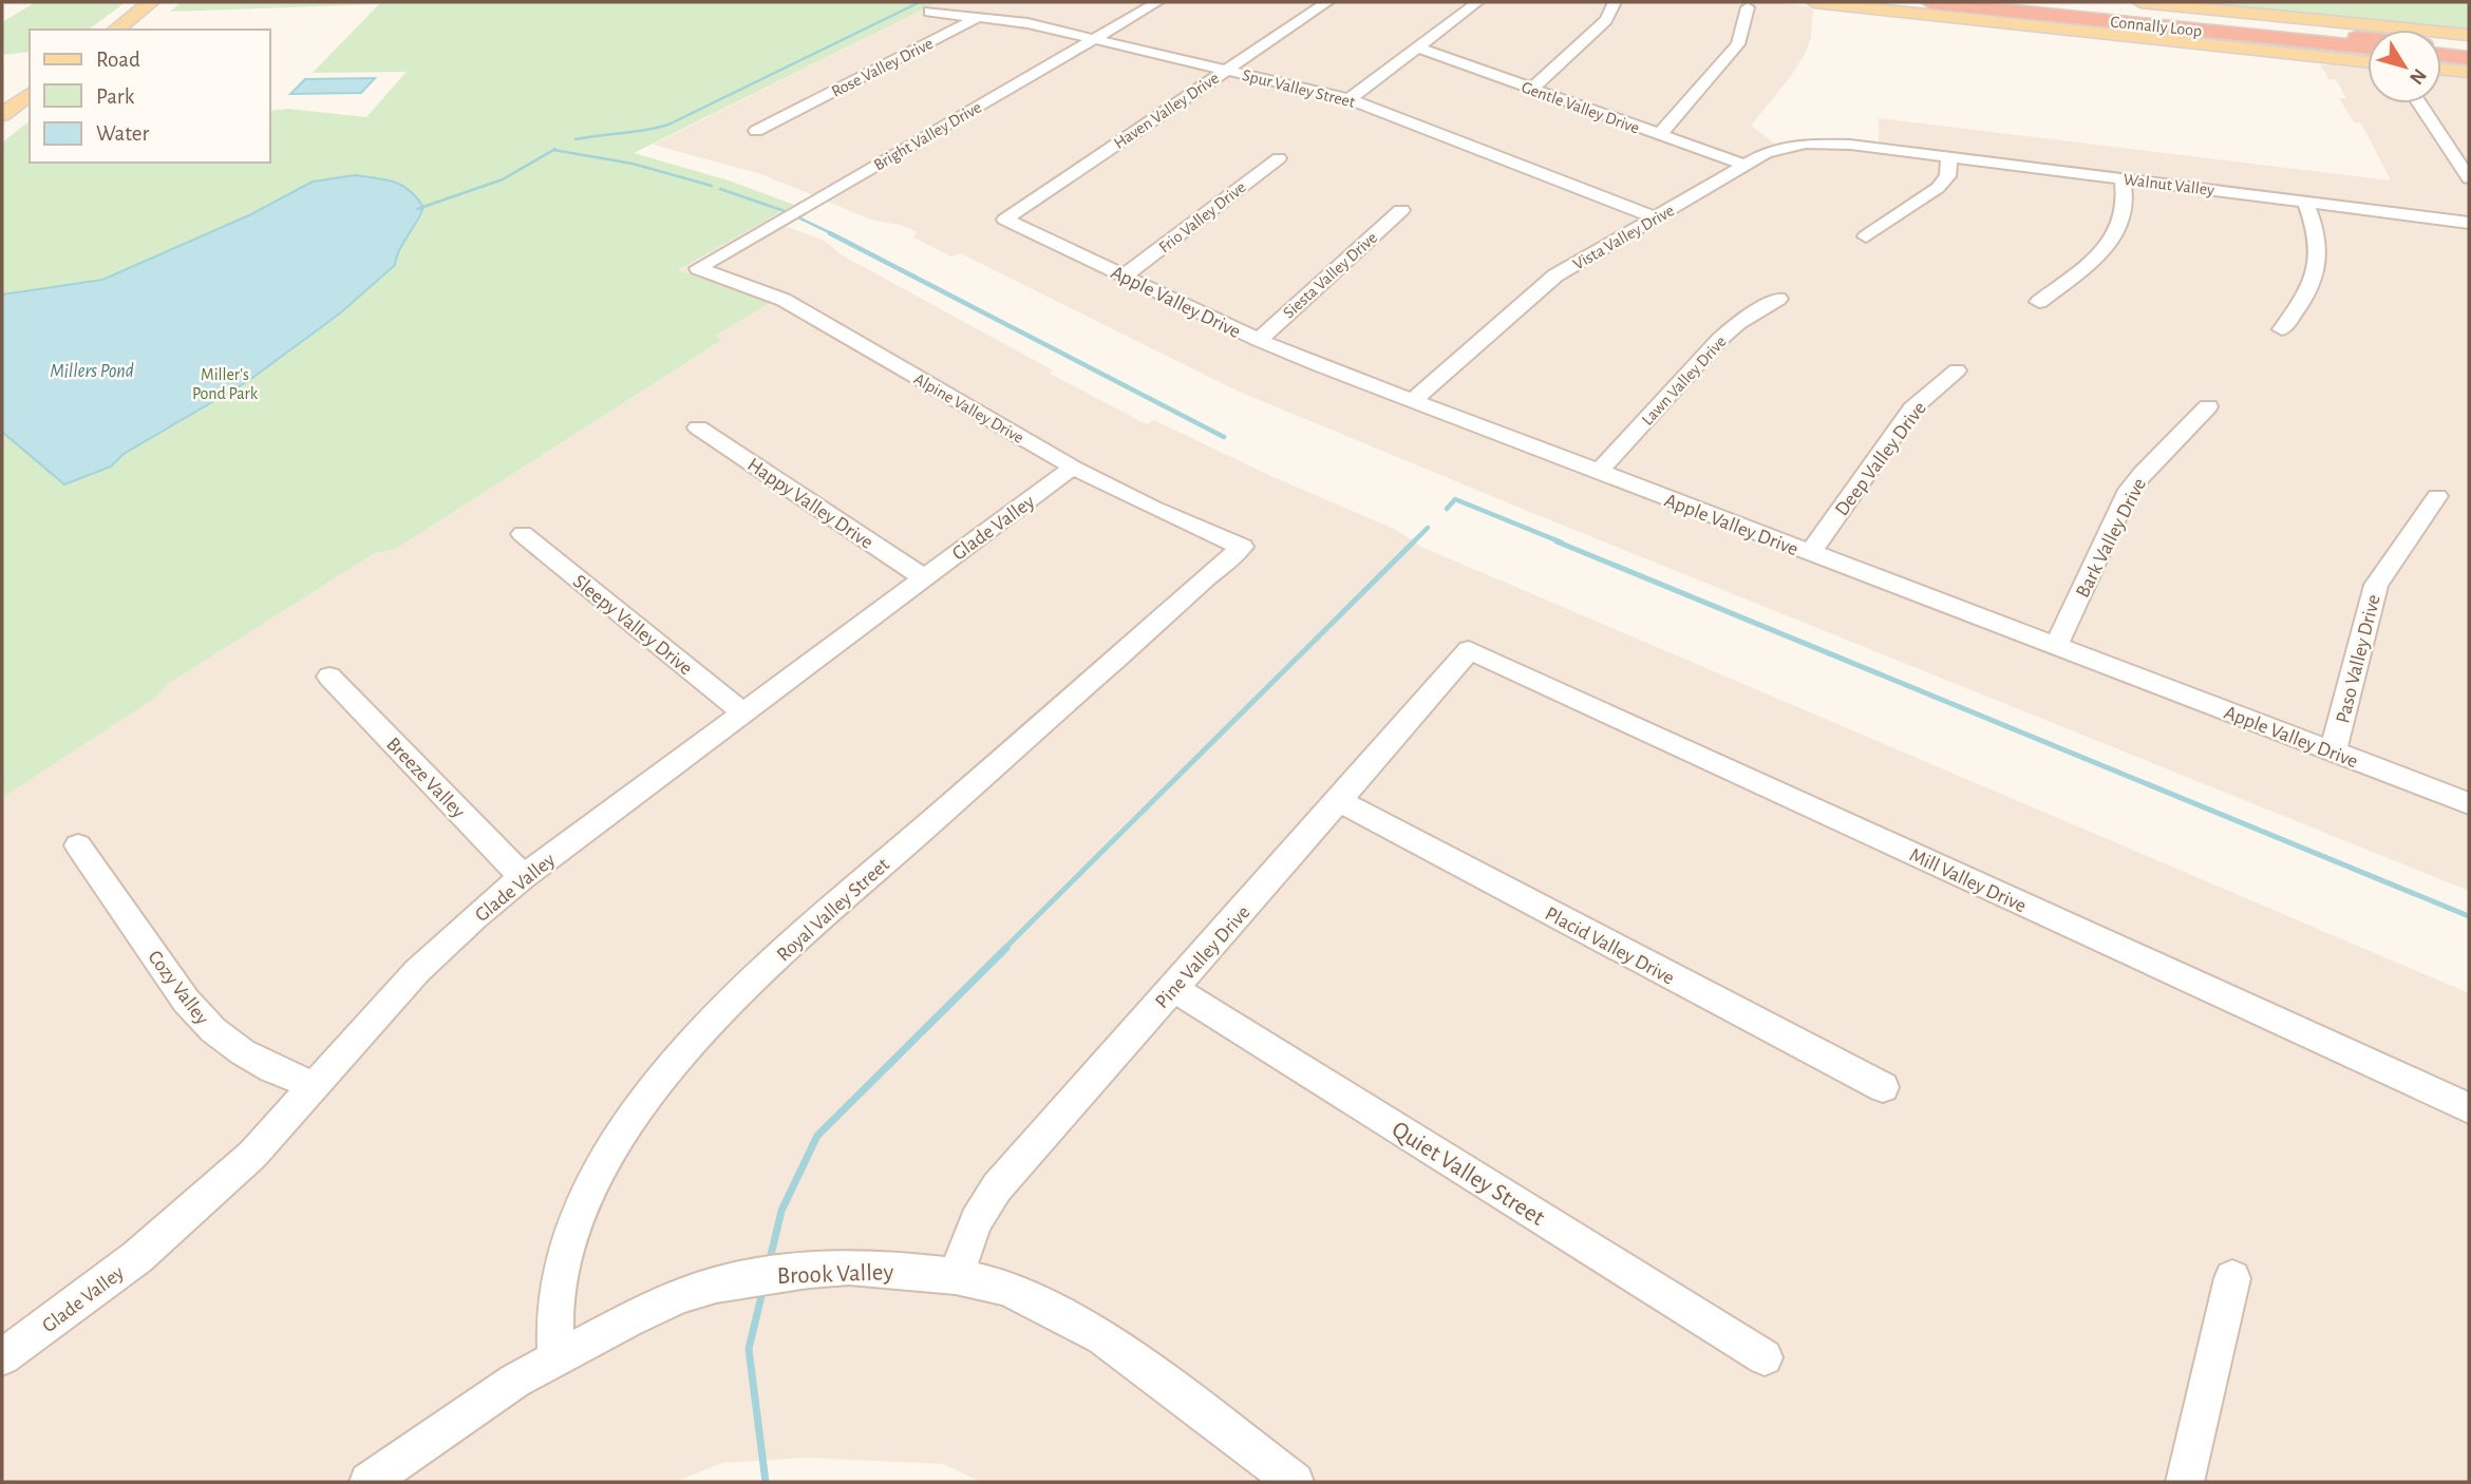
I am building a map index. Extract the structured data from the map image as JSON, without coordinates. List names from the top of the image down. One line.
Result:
{"streets":{"highway":["Connally Loop"],"street":["Rose Valley Drive","Spur Valley Street","Gentle Valley Drive","Haven Valley Drive","Bright Valley Drive","Walnut Valley","Frio Valley Drive","Vista Valley Drive","Siesta Valley Drive","Apple Valley Drive","Lawn Valley Drive","Alpine Valley Drive","Deep Valley Drive","Happy Valley Drive","Glade Valley","Bark Valley Drive","Sleepy Valley Drive","Paso Valley Drive","Breeze Valley","Mill Valley Drive","Royal Valley Street","Placid Valley Drive","Pine Valley Drive","Cozy Valley","Quiet Valley Street","Brook Valley"]},"crossings":[["Rose Valley Drive","Spur Valley Street"],["Spur Valley Street","Haven Valley Drive"],["Spur Valley Street","Bright Valley Drive"],["Spur Valley Street","Vista Valley Drive"],["Gentle Valley Drive","Vista Valley Drive"],["Haven Valley Drive","Apple Valley Drive"],["Bright Valley Drive","Alpine Valley Drive"],["Walnut Valley","Vista Valley Drive"],["Frio Valley Drive","Apple Valley Drive"],["Vista Valley Drive","Apple Valley Drive"],["Siesta Valley Drive","Apple Valley Drive"],["Apple Valley Drive","Lawn Valley Drive"],["Apple Valley Drive","Deep Valley Drive"],["Apple Valley Drive","Bark Valley Drive"],["Apple Valley Drive","Paso Valley Drive"],["Alpine Valley Drive","Glade Valley"],["Alpine Valley Drive","Royal Valley Street"],["Happy Valley Drive","Glade Valley"],["Glade Valley","Sleepy Valley Drive"],["Glade Valley","Breeze Valley"],["Glade Valley","Cozy Valley"],["Mill Valley Drive","Pine Valley Drive"],["Royal Valley Street","Brook Valley"],["Placid Valley Drive","Pine Valley Drive"],["Pine Valley Drive","Quiet Valley Street"],["Pine Valley Drive","Brook Valley"]],"water":["Millers Pond"],"parks":["Miller's Pond Park"],"legend":["Road","Park","Water"],"north":"bottom right"}
